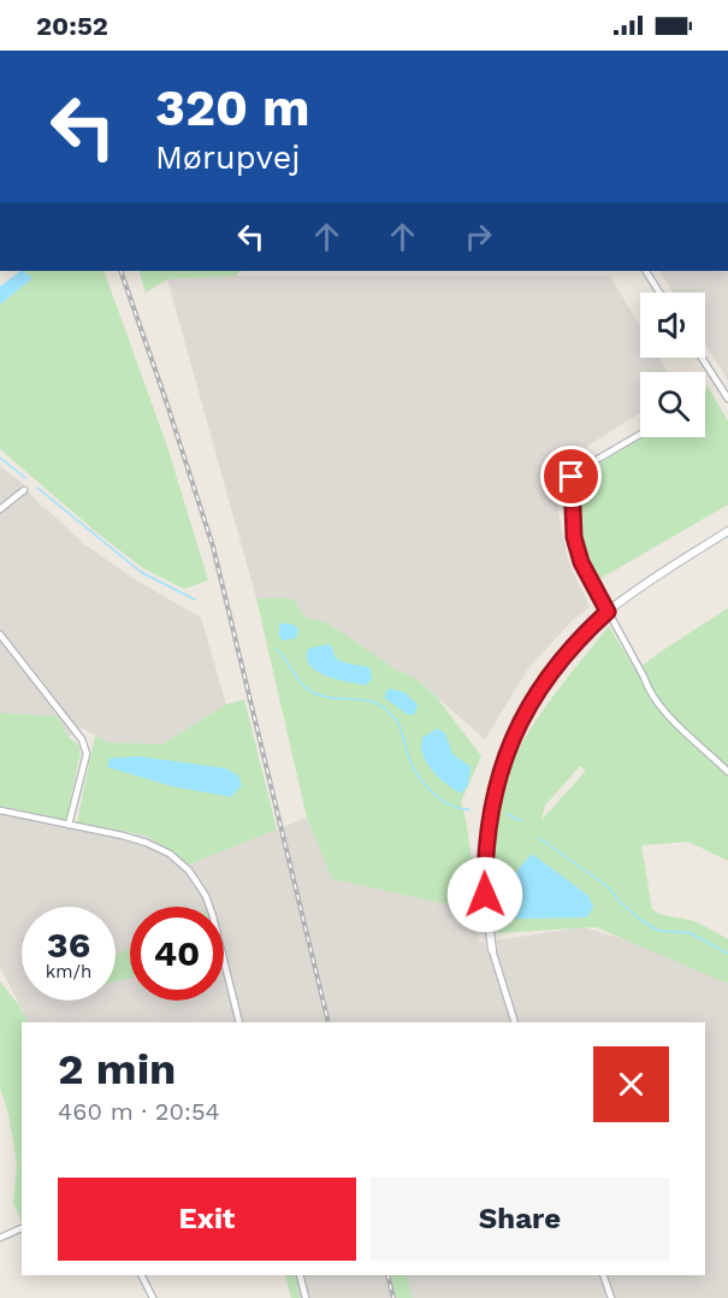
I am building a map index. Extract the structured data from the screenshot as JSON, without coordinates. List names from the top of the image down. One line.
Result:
{"page":{"status":"20:52","turn":["320 m","Mørupvej"],"speed":"36 km/h","limit":"40","heading":["2 min","460 m · 20:54"],"buttons":["Exit","Share"]}}
